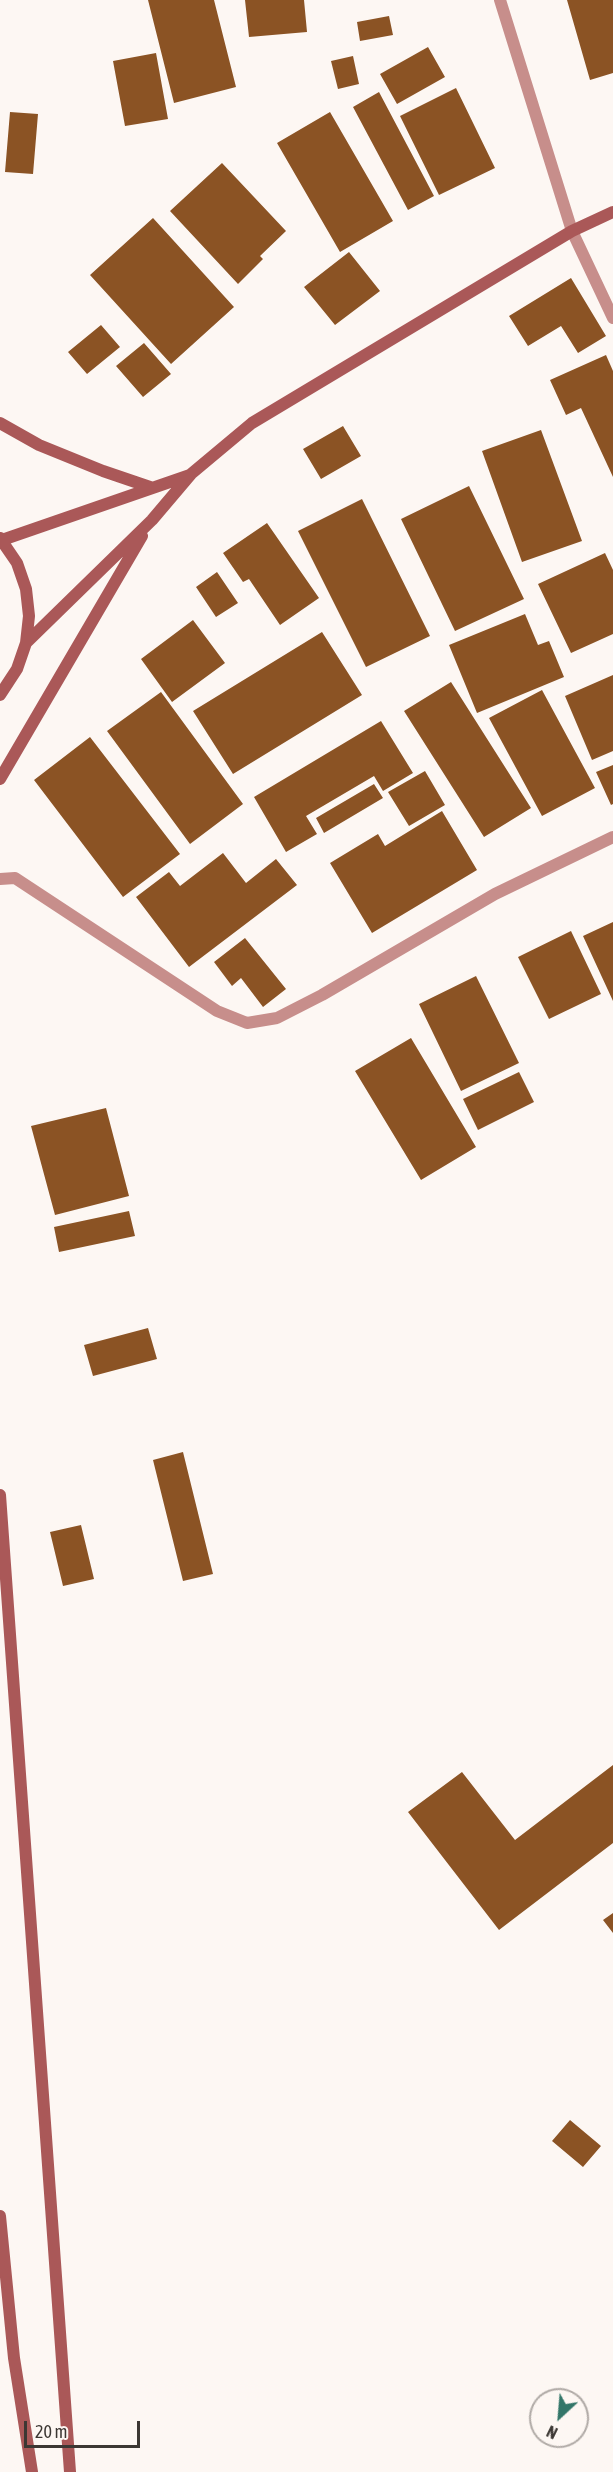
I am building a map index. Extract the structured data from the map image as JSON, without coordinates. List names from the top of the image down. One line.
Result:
{"scale_bar":"20 m","north":"bottom left"}
